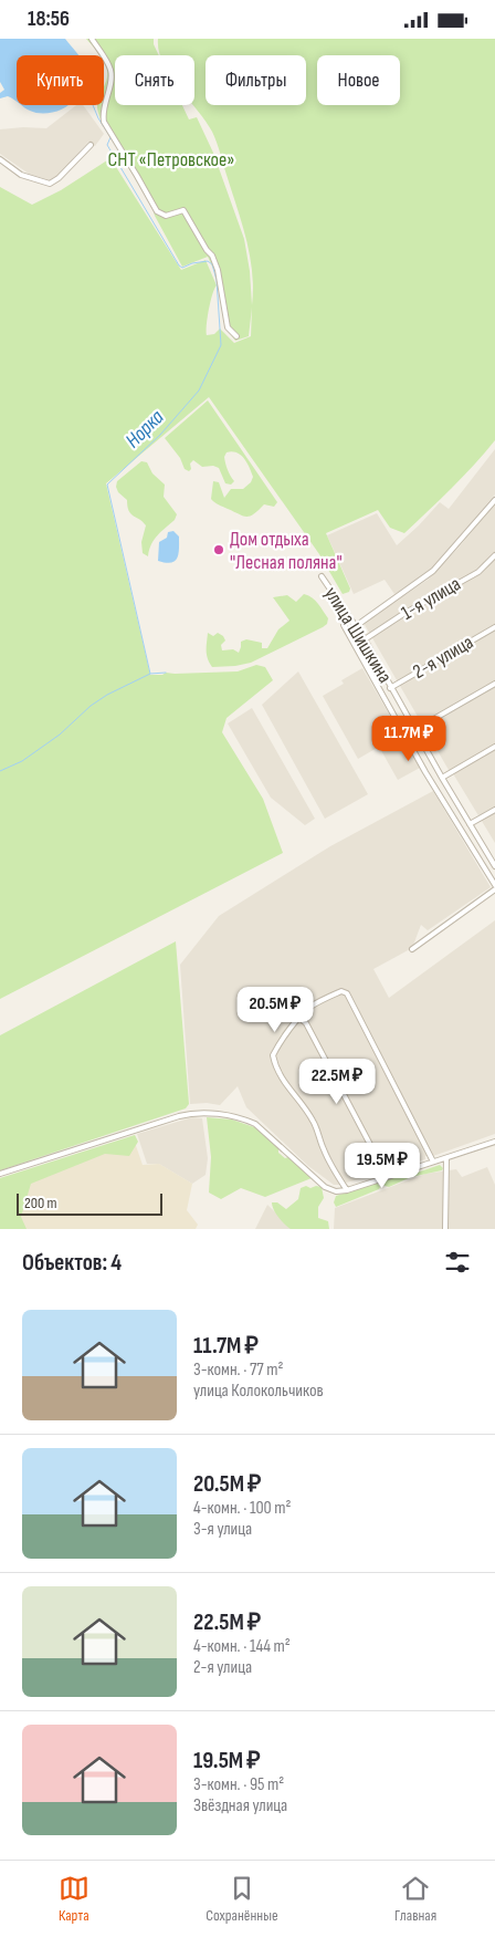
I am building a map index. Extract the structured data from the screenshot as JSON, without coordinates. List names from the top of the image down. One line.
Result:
{"streets":{"street":["1-я улица","улица Шишкина","2-я улица"]},"crossings":[["1-я улица","улица Шишкина"],["улица Шишкина","2-я улица"]],"water":["Норка"],"parks":["СНТ «Петровское»"],"places":["Дом отдыха \"Лесная поляна\""],"scale_bar":"200 m","page":{"status":"18:56","chip":["Купить","Снять","Фильтры","Новое"],"price":["11.7M ₽","20.5M ₽","22.5M ₽","19.5M ₽"],"scale":"200 m","heading":"Объектов: 4","list":[{"name":"11.7M ₽","note":"3-комн. · 77 m² · улица Колокольчиков"},{"name":"20.5M ₽","note":"4-комн. · 100 m² · 3-я улица"},{"name":"22.5M ₽","note":"4-комн. · 144 m² · 2-я улица"},{"name":"19.5M ₽","note":"3-комн. · 95 m² · Звёздная улица"}],"tabs":["Карта","Сохранённые","Главная"]}}
